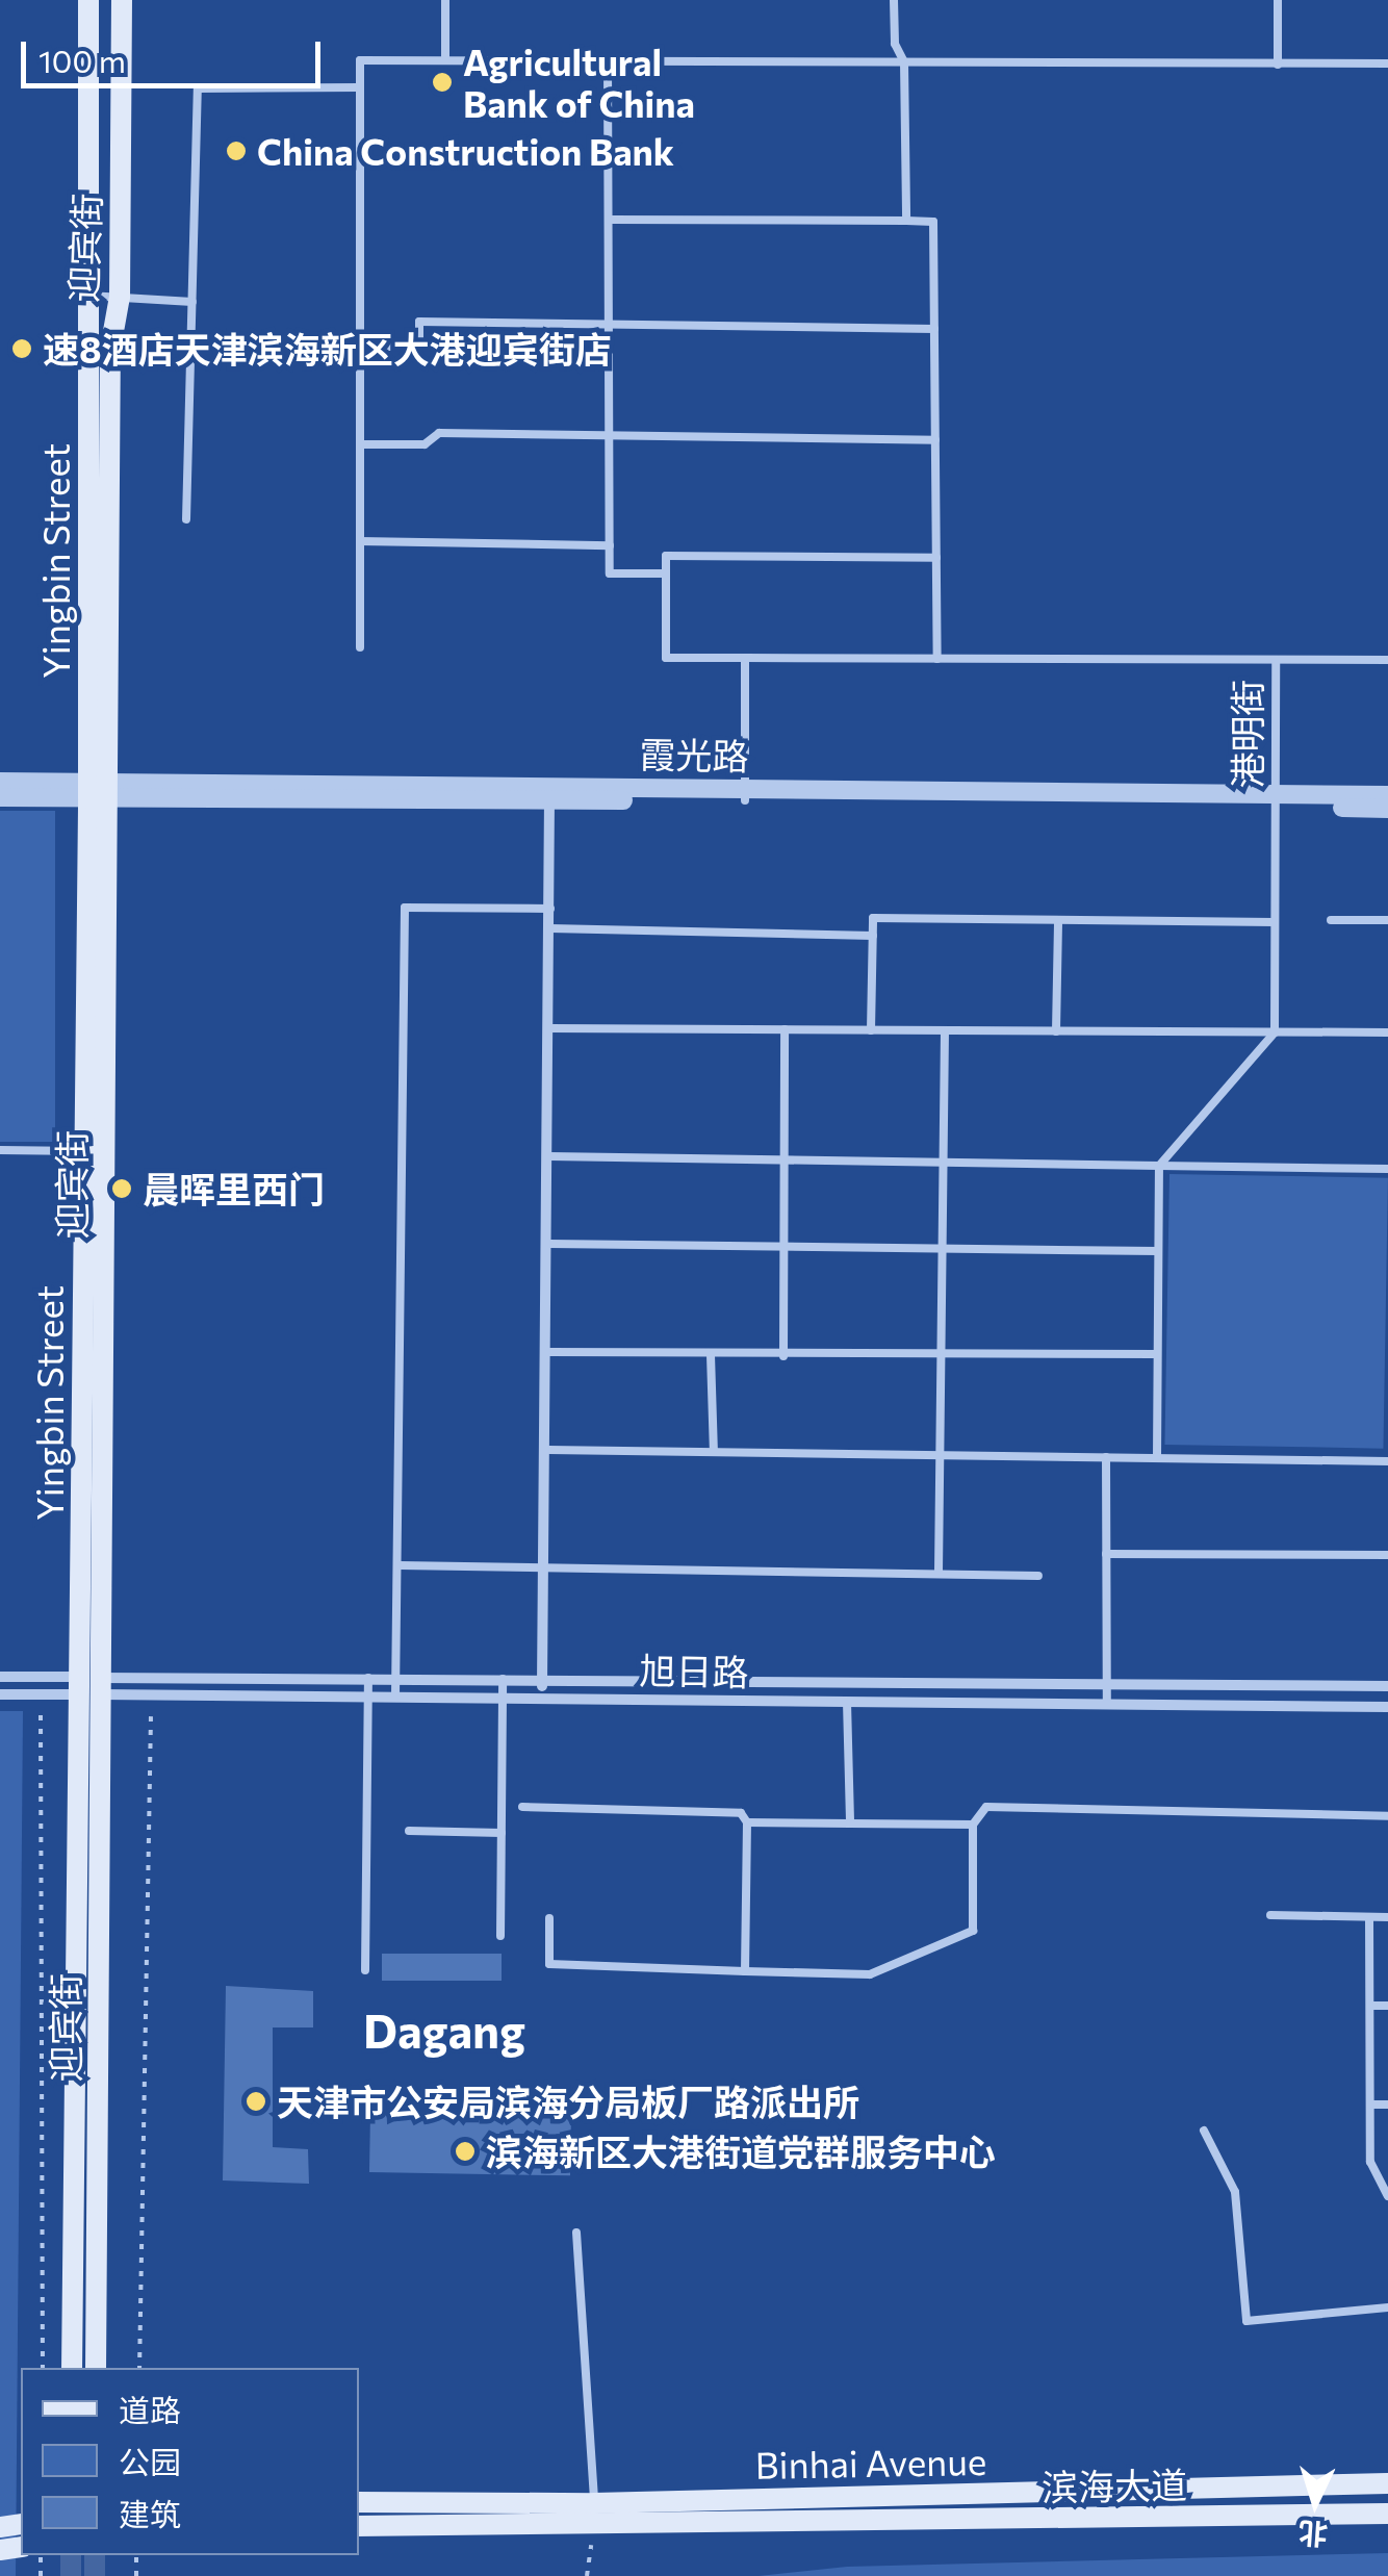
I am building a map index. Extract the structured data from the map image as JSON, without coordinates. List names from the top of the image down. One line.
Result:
{"streets":{"main road":["迎宾街","Yingbin Street","Binhai Avenue","滨海大道"],"street":["霞光路","旭日路"],"lane":["港明街"]},"crossings":[["迎宾街","Yingbin Street"],["迎宾街","霞光路"],["迎宾街","旭日路"],["Yingbin Street","霞光路"],["Yingbin Street","旭日路"],["港明街","霞光路"]],"districts":["Dagang"],"places":["Agricultural Bank of China","China Construction Bank","速8酒店天津滨海新区大港迎宾街店","晨晖里西门","天津市公安局滨海分局板厂路派出所","滨海新区大港街道党群服务中心"],"legend":["道路","公园","建筑"],"scale_bar":"100 m","north":"bottom"}
